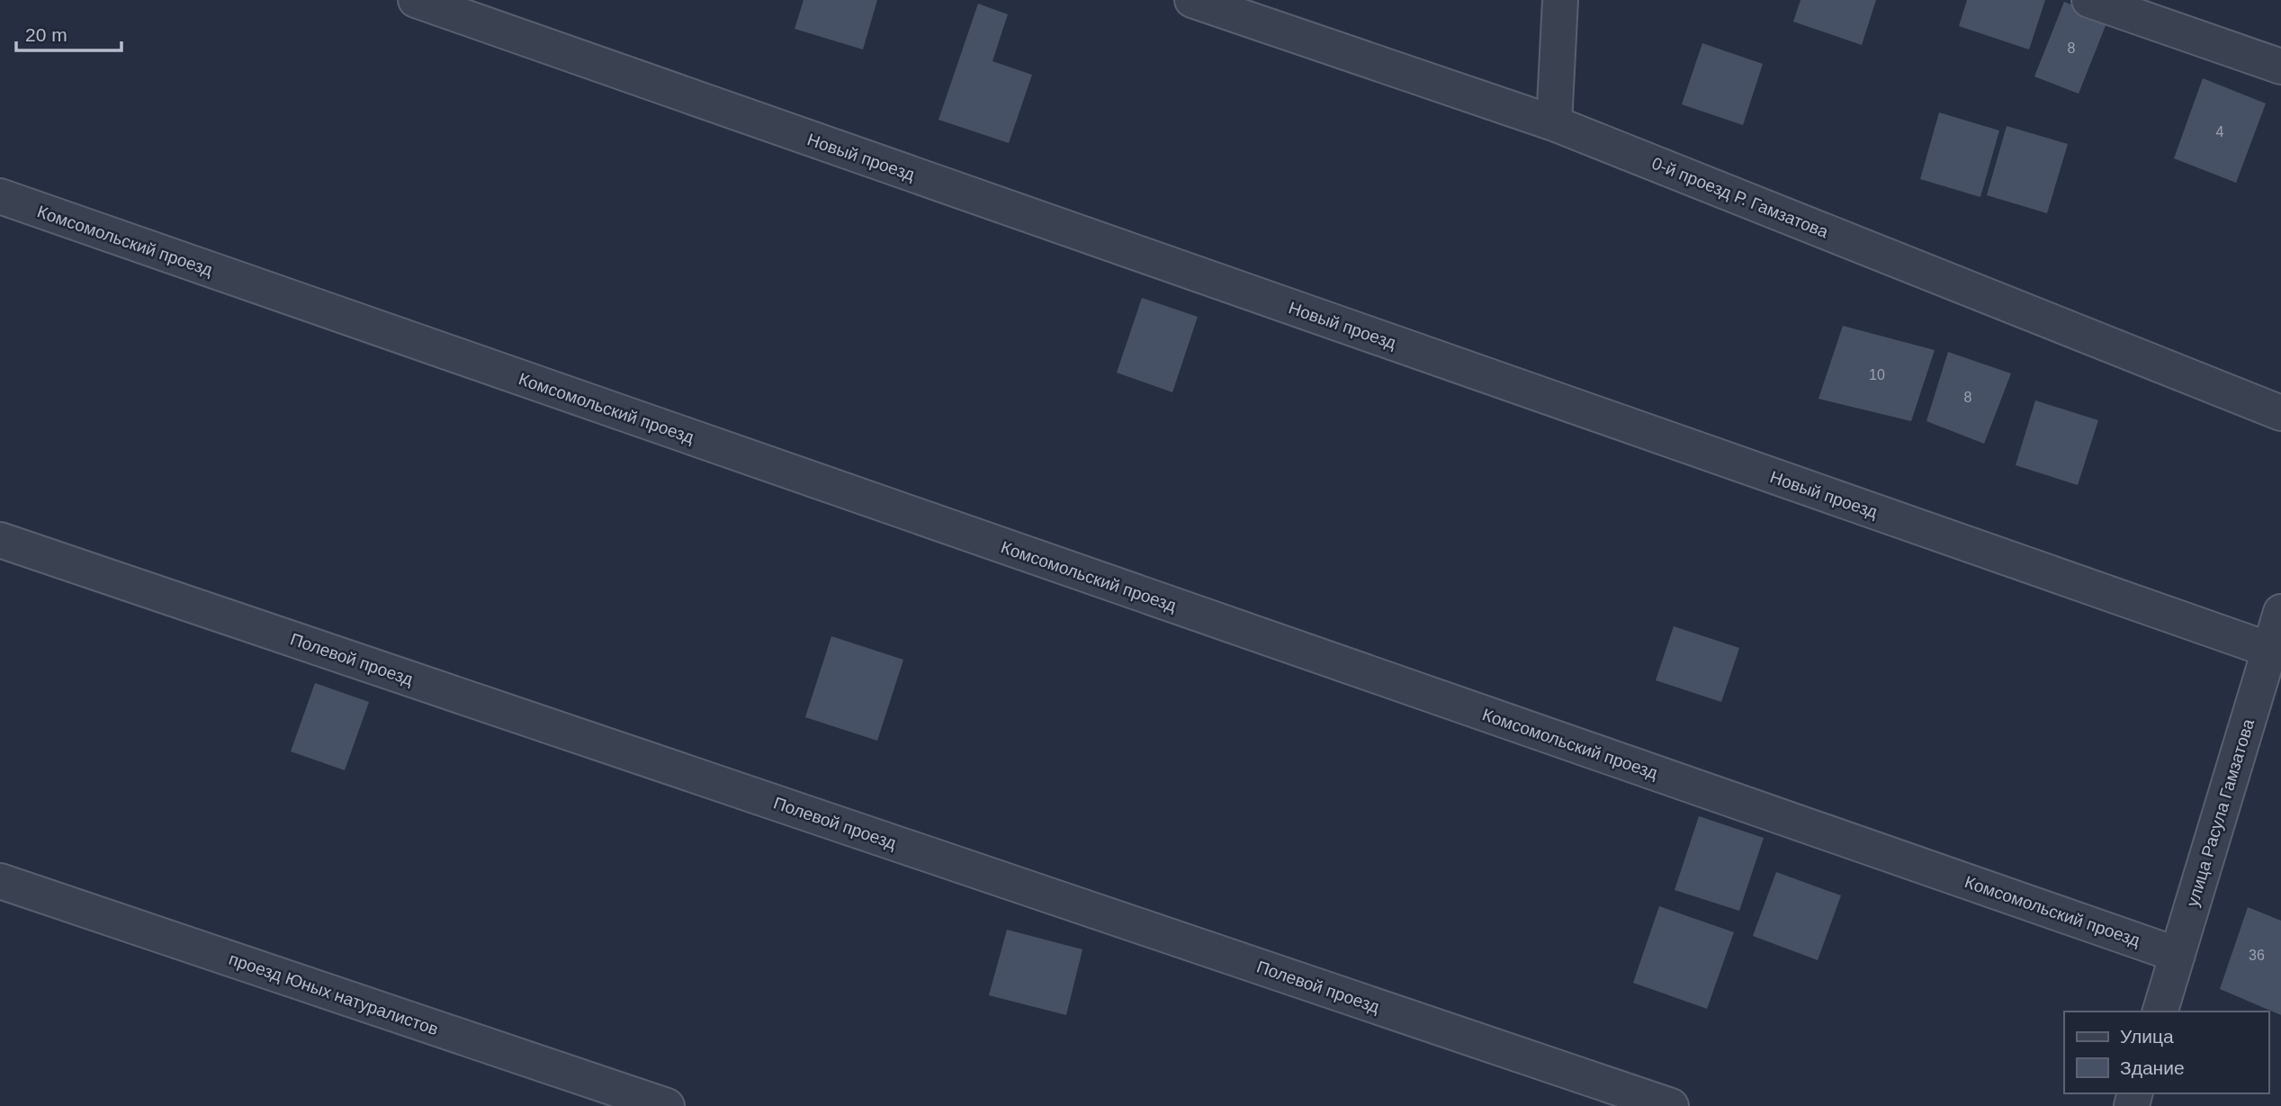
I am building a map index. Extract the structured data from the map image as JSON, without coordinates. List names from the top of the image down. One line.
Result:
{"streets":{"street":["Новый проезд","0-й проезд Р. Гамзатова","Комсомольский проезд","Полевой проезд","улица Расула Гамзатова","проезд Юных натуралистов"]},"crossings":[["Новый проезд","улица Расула Гамзатова"],["Комсомольский проезд","улица Расула Гамзатова"]],"house_numbers":["8","4","10","8","36"],"legend":["Улица","Здание"],"scale_bar":"20 m"}
